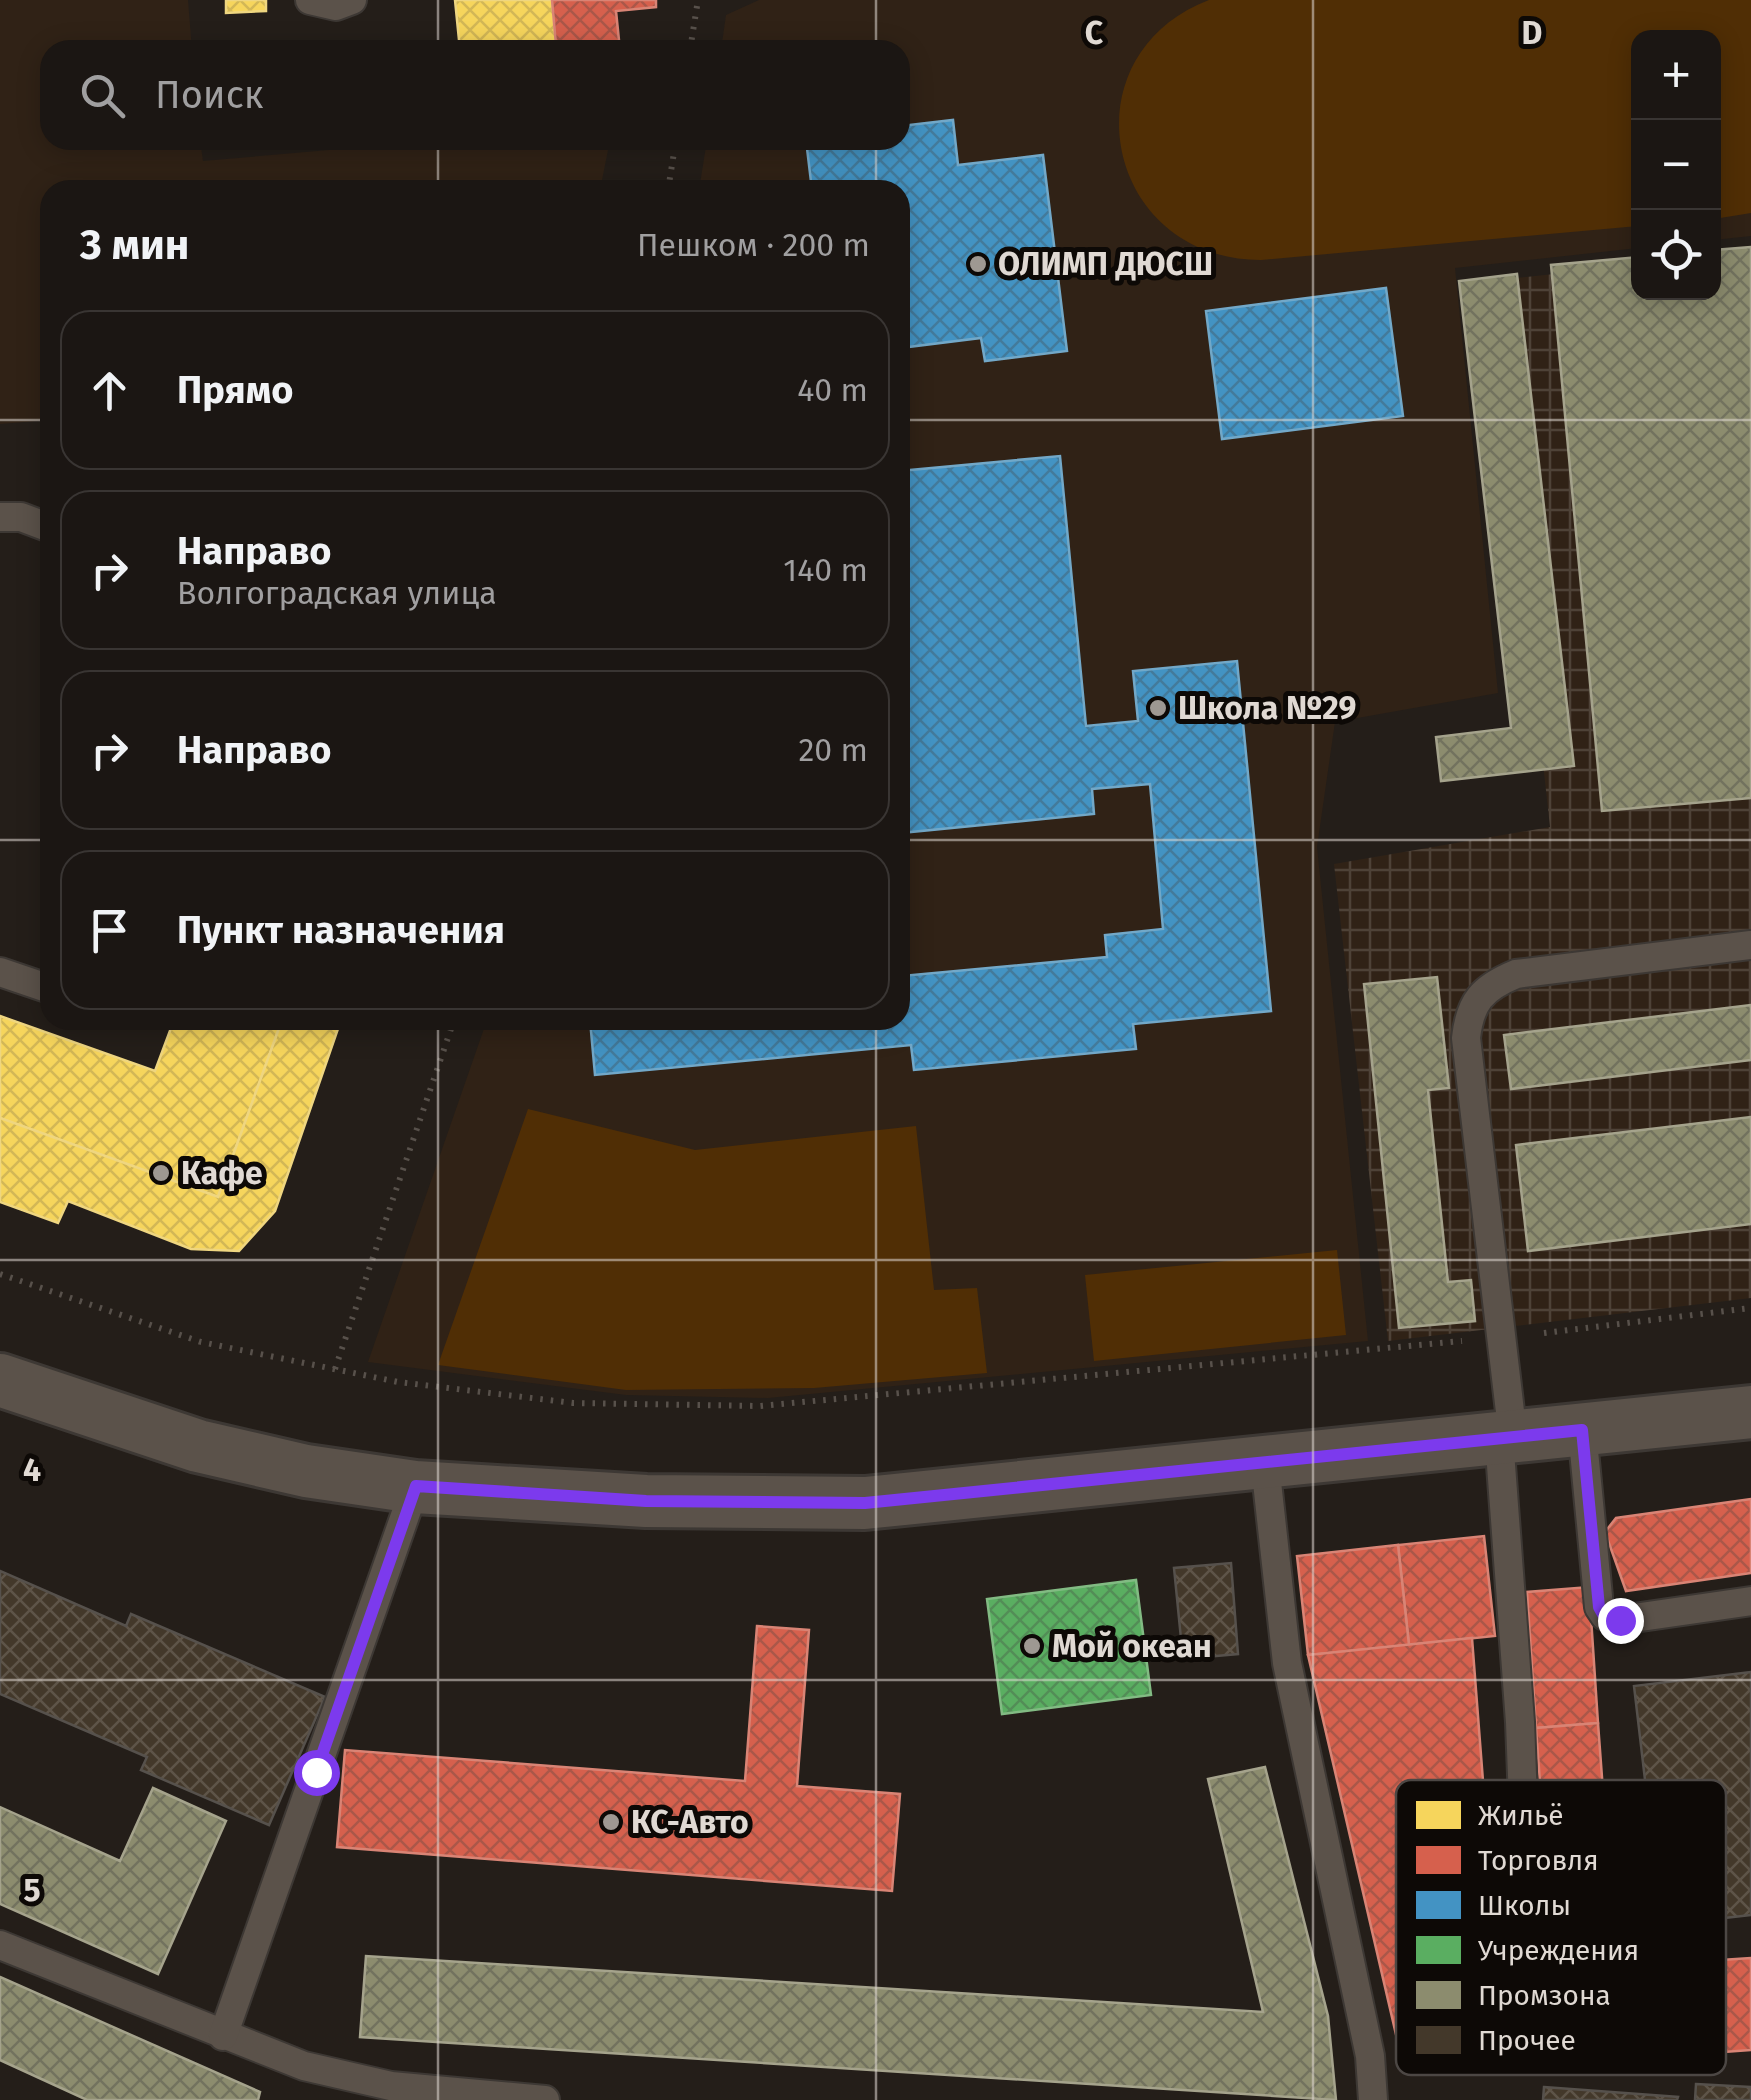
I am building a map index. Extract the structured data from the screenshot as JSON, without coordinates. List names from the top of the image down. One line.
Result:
{"places":["ОЛИМП ДЮСШ","Школа №29","Кафе","Мой океан","КС-Авто"],"legend":["Жильё","Торговля","Школы","Учреждения","Промзона","Прочее"],"page":{"map_buttons":["+","−"],"search":"Поиск","heading":["3 мин","Пешком · 200 m"],"list":[["Прямо","40 m"],["Направо","Волгоградская улица","140 m"],["Направо","20 m"],"Пункт назначения"]},"grid":{"columns":["C","D"],"rows":["4","5"]}}
